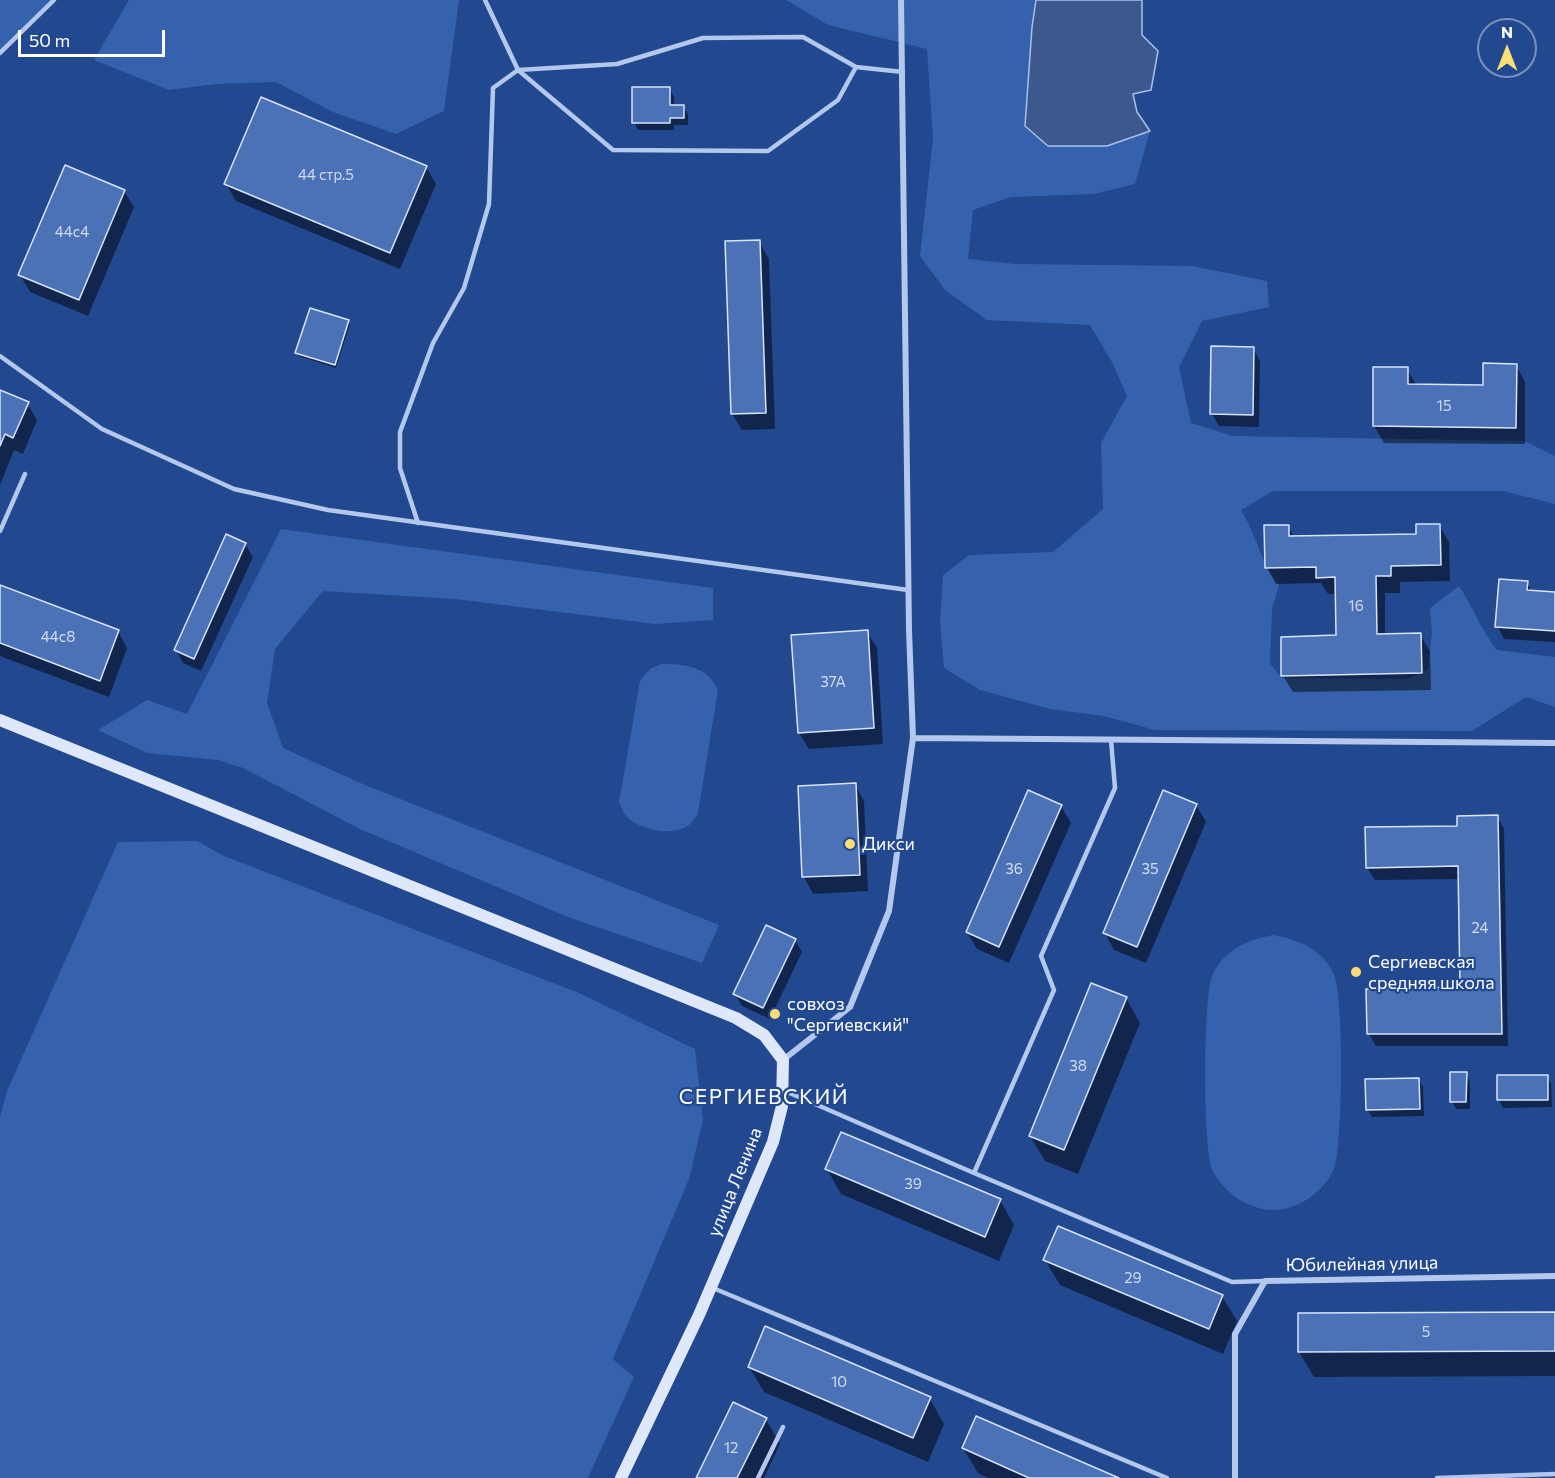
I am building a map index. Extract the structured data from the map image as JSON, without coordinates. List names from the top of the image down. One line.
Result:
{"streets":{"street":["улица Ленина","Юбилейная улица"]},"districts":["СЕРГИЕВСКИЙ"],"places":["Дикси","Сергиевская средняя школа","совхоз \"Сергиевский\""],"house_numbers":["44 стр.5","44с4","15","16","44с8","37А","36","35","24","38","39","29","5","10","12"],"scale_bar":"50 m","north":"top"}
